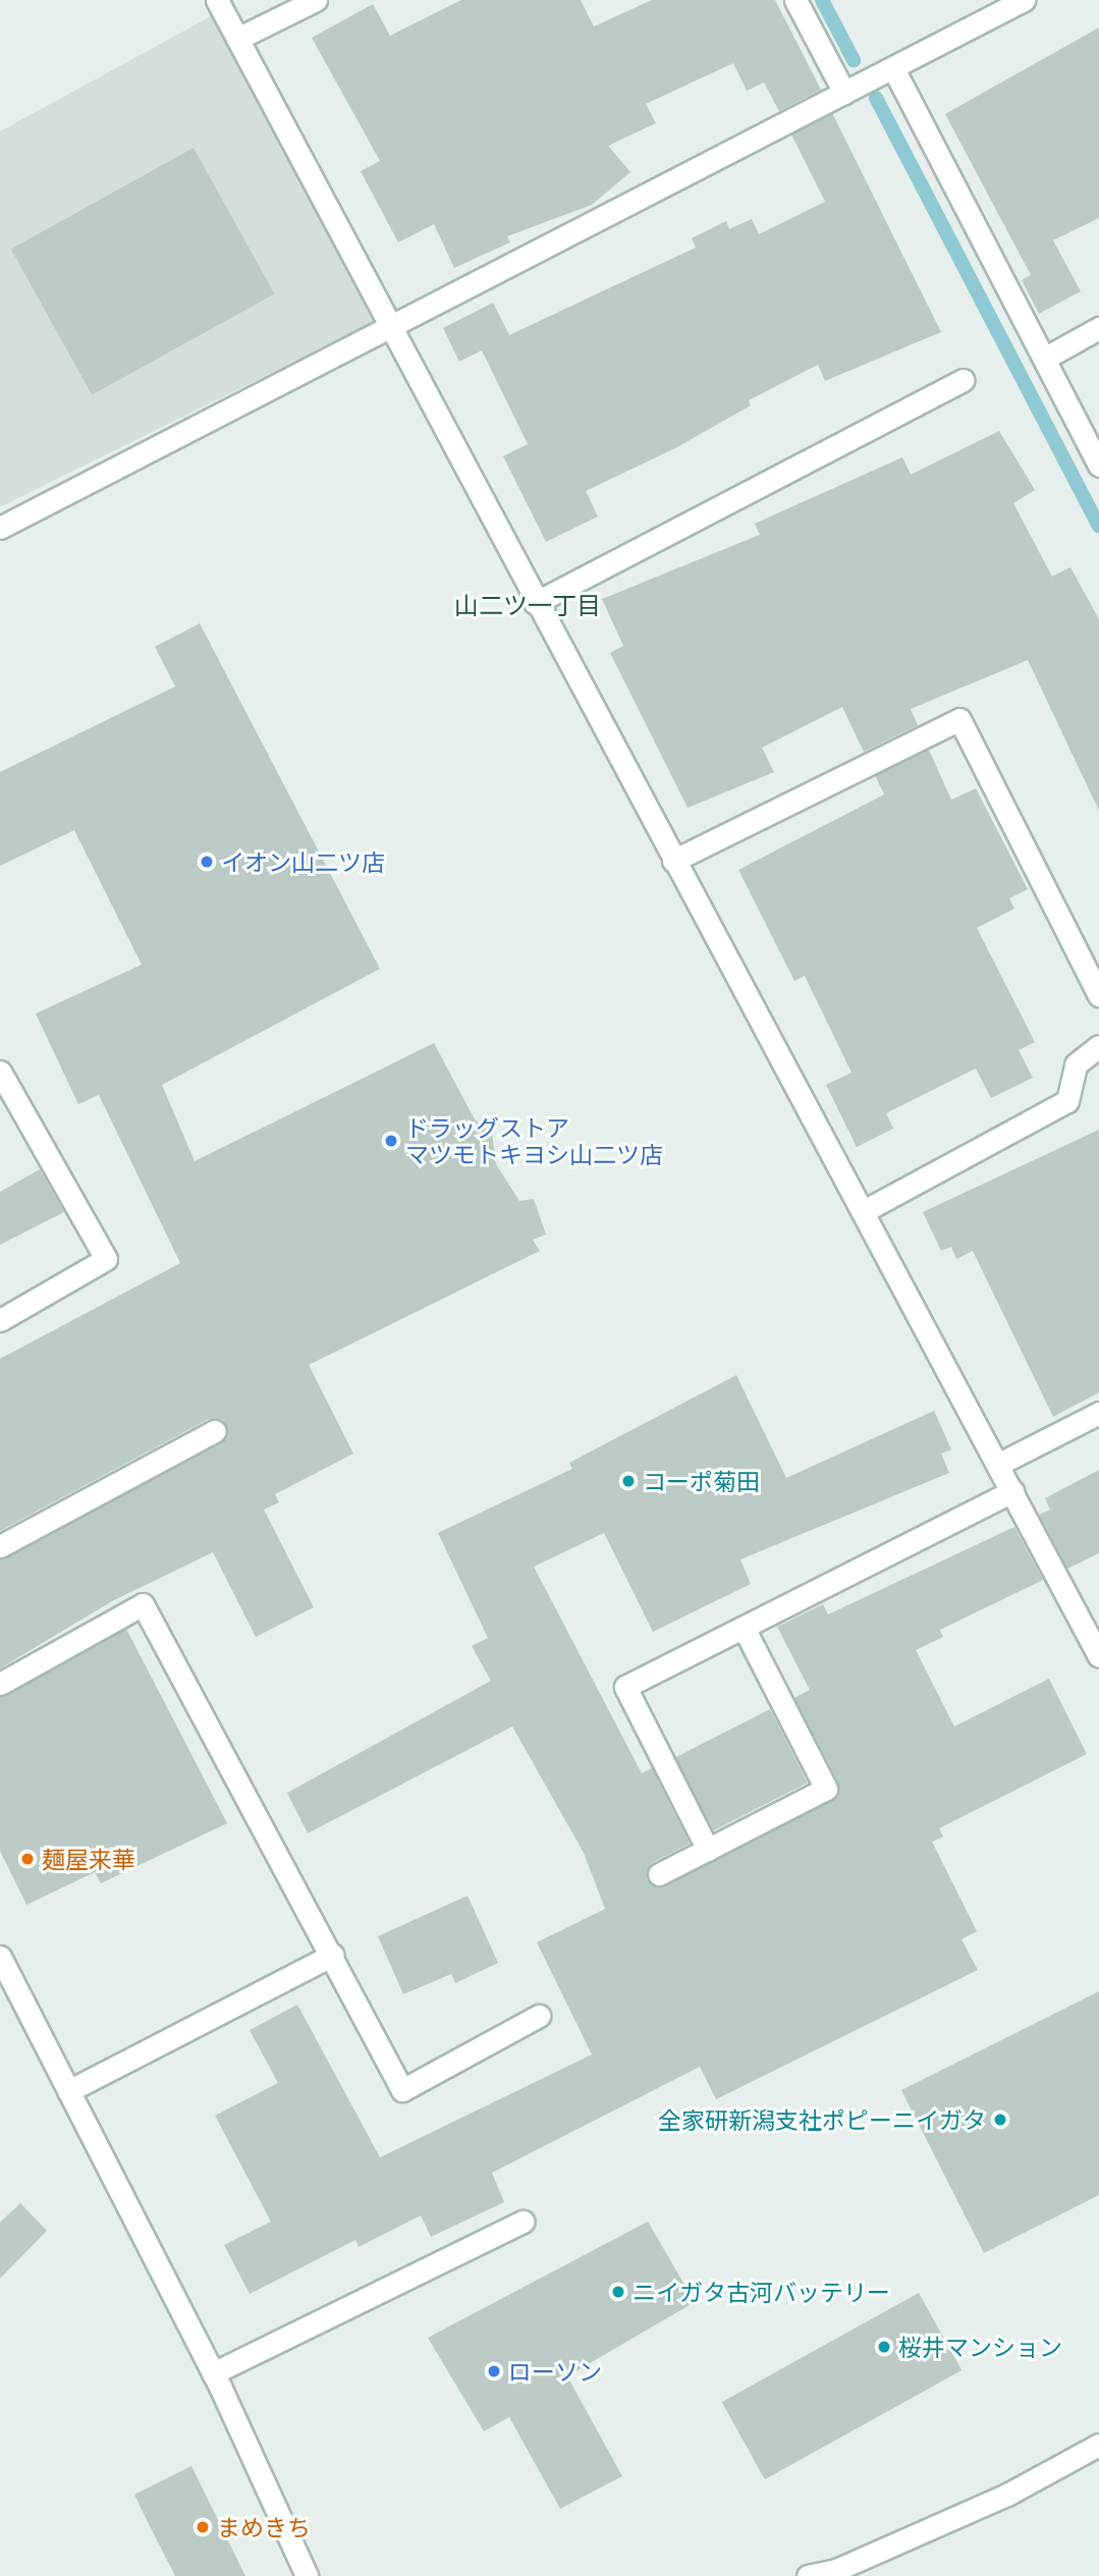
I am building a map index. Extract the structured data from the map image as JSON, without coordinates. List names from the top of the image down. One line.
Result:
{"districts":["山二ツ一丁目"],"places":["イオン山二ツ店","ドラッグストア マツモトキヨシ山二ツ店","コーポ菊田","麺屋来華","全家研新潟支社ポピーニイガタ","ニイガタ古河バッテリー","桜井マンション","ローソン","まめきち"]}
